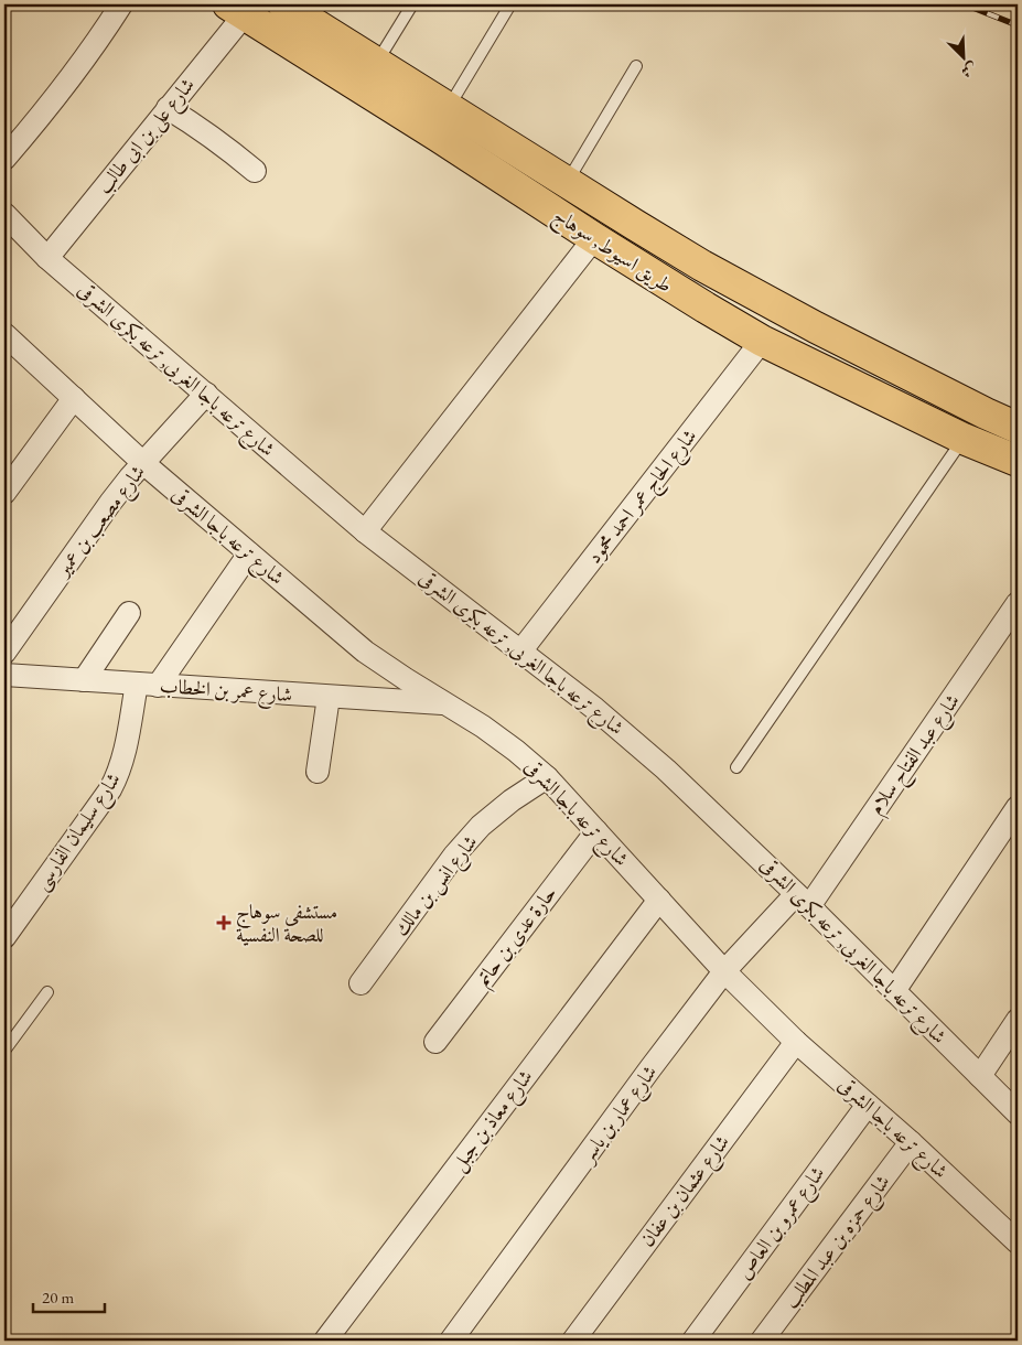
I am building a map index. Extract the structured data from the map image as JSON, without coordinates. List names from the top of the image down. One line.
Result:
{"streets":{"main road":["طريق اسيوط, سوهاج"],"street":["شارع على بن ابى طالب","شارع ترعه باجا الغربى, ترعه بكرى الشرقى","شارع الحاج عمر احمد محمود","شارع مصعب بن عمير","شارع ترعه باجا الشرقى","شارع عمر بن الخطاب","شارع عبد الفتاح سلام","شارع سليمان الفارسى","شارع انس بن مالك","حارة عدى بن حاتم","شارع عمار بن ياسر","شارع معاذ بن جبل","شارع عثمان بن عفان","شارع عمرو بن العاص","شارع حمزه بن عبد المطلب"]},"crossings":[["شارع على بن ابى طالب","طريق اسيوط, سوهاج"],["شارع على بن ابى طالب","شارع ترعه باجا الغربى, ترعه بكرى الشرقى"],["طريق اسيوط, سوهاج","شارع الحاج عمر احمد محمود"],["شارع ترعه باجا الغربى, ترعه بكرى الشرقى","شارع الحاج عمر احمد محمود"],["شارع ترعه باجا الغربى, ترعه بكرى الشرقى","شارع مصعب بن عمير"],["شارع ترعه باجا الغربى, ترعه بكرى الشرقى","شارع عبد الفتاح سلام"],["شارع ترعه باجا الغربى, ترعه بكرى الشرقى","شارع عمار بن ياسر"],["شارع مصعب بن عمير","شارع ترعه باجا الشرقى"],["شارع ترعه باجا الشرقى","شارع عمر بن الخطاب"],["شارع ترعه باجا الشرقى","شارع انس بن مالك"],["شارع ترعه باجا الشرقى","حارة عدى بن حاتم"],["شارع ترعه باجا الشرقى","شارع عمار بن ياسر"],["شارع ترعه باجا الشرقى","شارع معاذ بن جبل"],["شارع ترعه باجا الشرقى","شارع عثمان بن عفان"],["شارع ترعه باجا الشرقى","شارع عمرو بن العاص"],["شارع ترعه باجا الشرقى","شارع حمزه بن عبد المطلب"],["شارع عمر بن الخطاب","شارع سليمان الفارسى"],["شارع عبد الفتاح سلام","شارع عمار بن ياسر"]],"places":{"health":["مستشفى سوهاج للصحة النفسية"]},"scale_bar":"20 m","north":"bottom right"}
